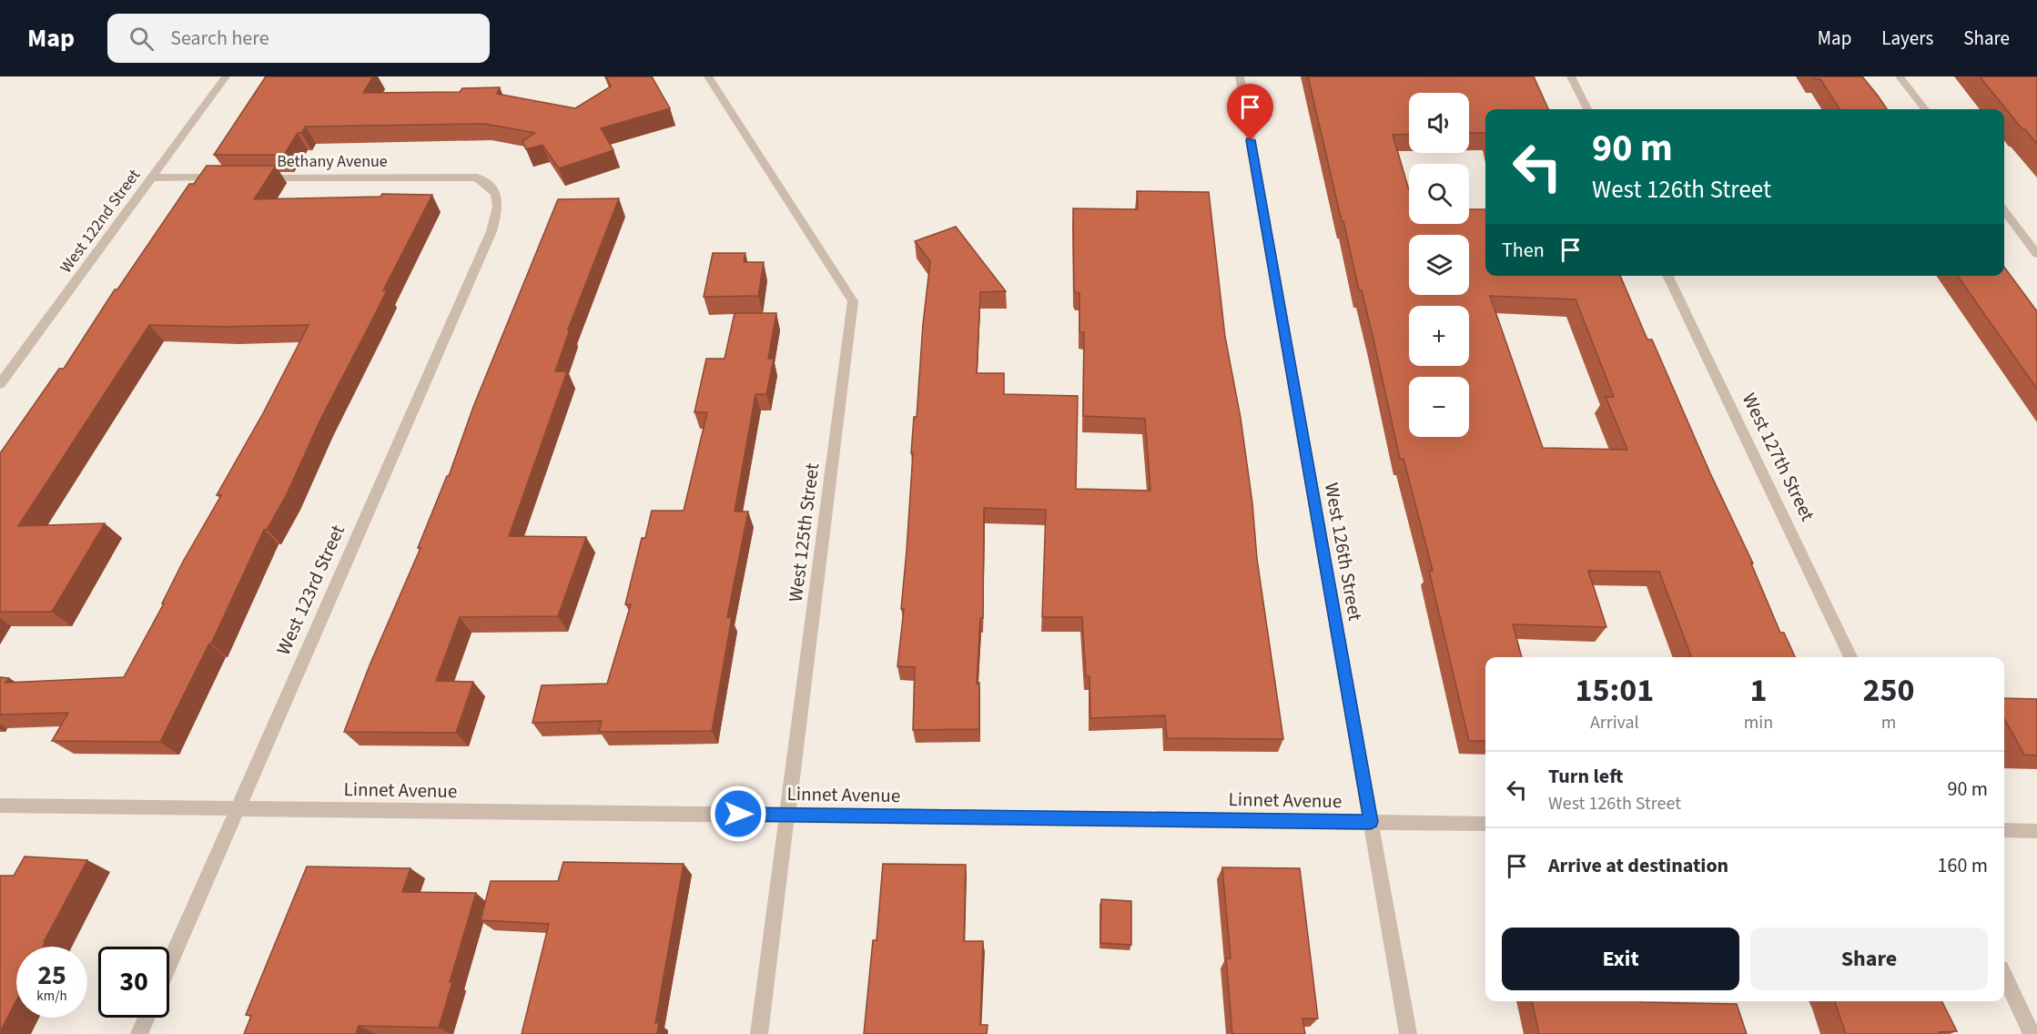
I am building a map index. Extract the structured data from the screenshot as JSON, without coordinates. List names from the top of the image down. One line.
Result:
{"streets":{"street":["Bethany Avenue","West 122nd Street","West 127th Street","West 125th Street","West 126th Street","West 123rd Street","Linnet Avenue"]},"crossings":[["Bethany Avenue","West 123rd Street"],["West 125th Street","Linnet Avenue"],["West 126th Street","Linnet Avenue"],["West 123rd Street","Linnet Avenue"]],"page":{"header":"Map","search":"Search here","nav":["Map","Layers","Share"],"map_buttons":["+","−"],"turn":["90 m","West 126th Street"],"then":"Then","eta":["15:01","Arrival","1","min","250","m"],"list":[{"name":"Turn left","note":"West 126th Street","value":"90 m"},{"name":"Arrive at destination","value":"160 m"}],"buttons":["Exit","Share"],"speed":"25 km/h","limit":"30"}}
